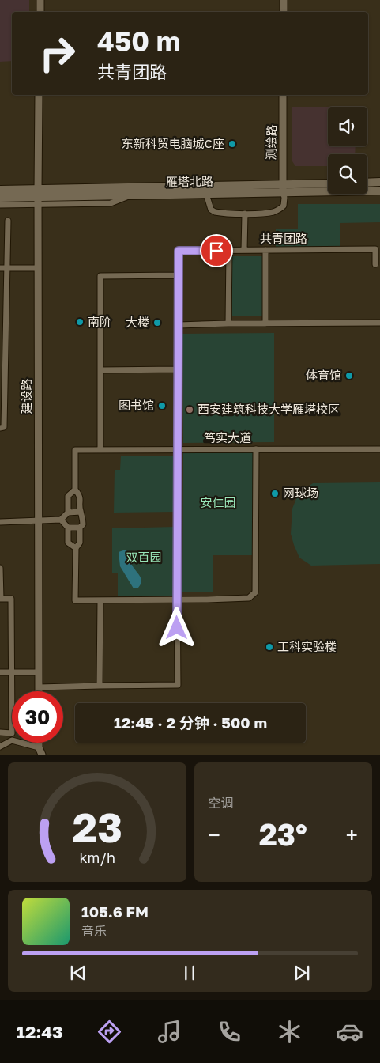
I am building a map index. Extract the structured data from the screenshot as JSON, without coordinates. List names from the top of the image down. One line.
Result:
{"streets":{"main road":["雁塔北路"],"street":["测绘路","共青团路","建设路","笃实大道"]},"crossings":[["测绘路","雁塔北路"],["雁塔北路","建设路"]],"parks":["安仁园","双百园"],"places":["东新科贸电脑城C座","南阶","大楼","体育馆","图书馆","西安建筑科技大学雁塔校区","网球场","工科实验楼"],"page":{"turn":["450 m","共青团路"],"limit":"30","trip":"12:45 · 2 分钟 · 500 m","tile":"空调","heat":["−","23°","+"],"song":["105.6 FM","音乐"],"tabs":"12:43","gauge":["23","km/h"]}}
